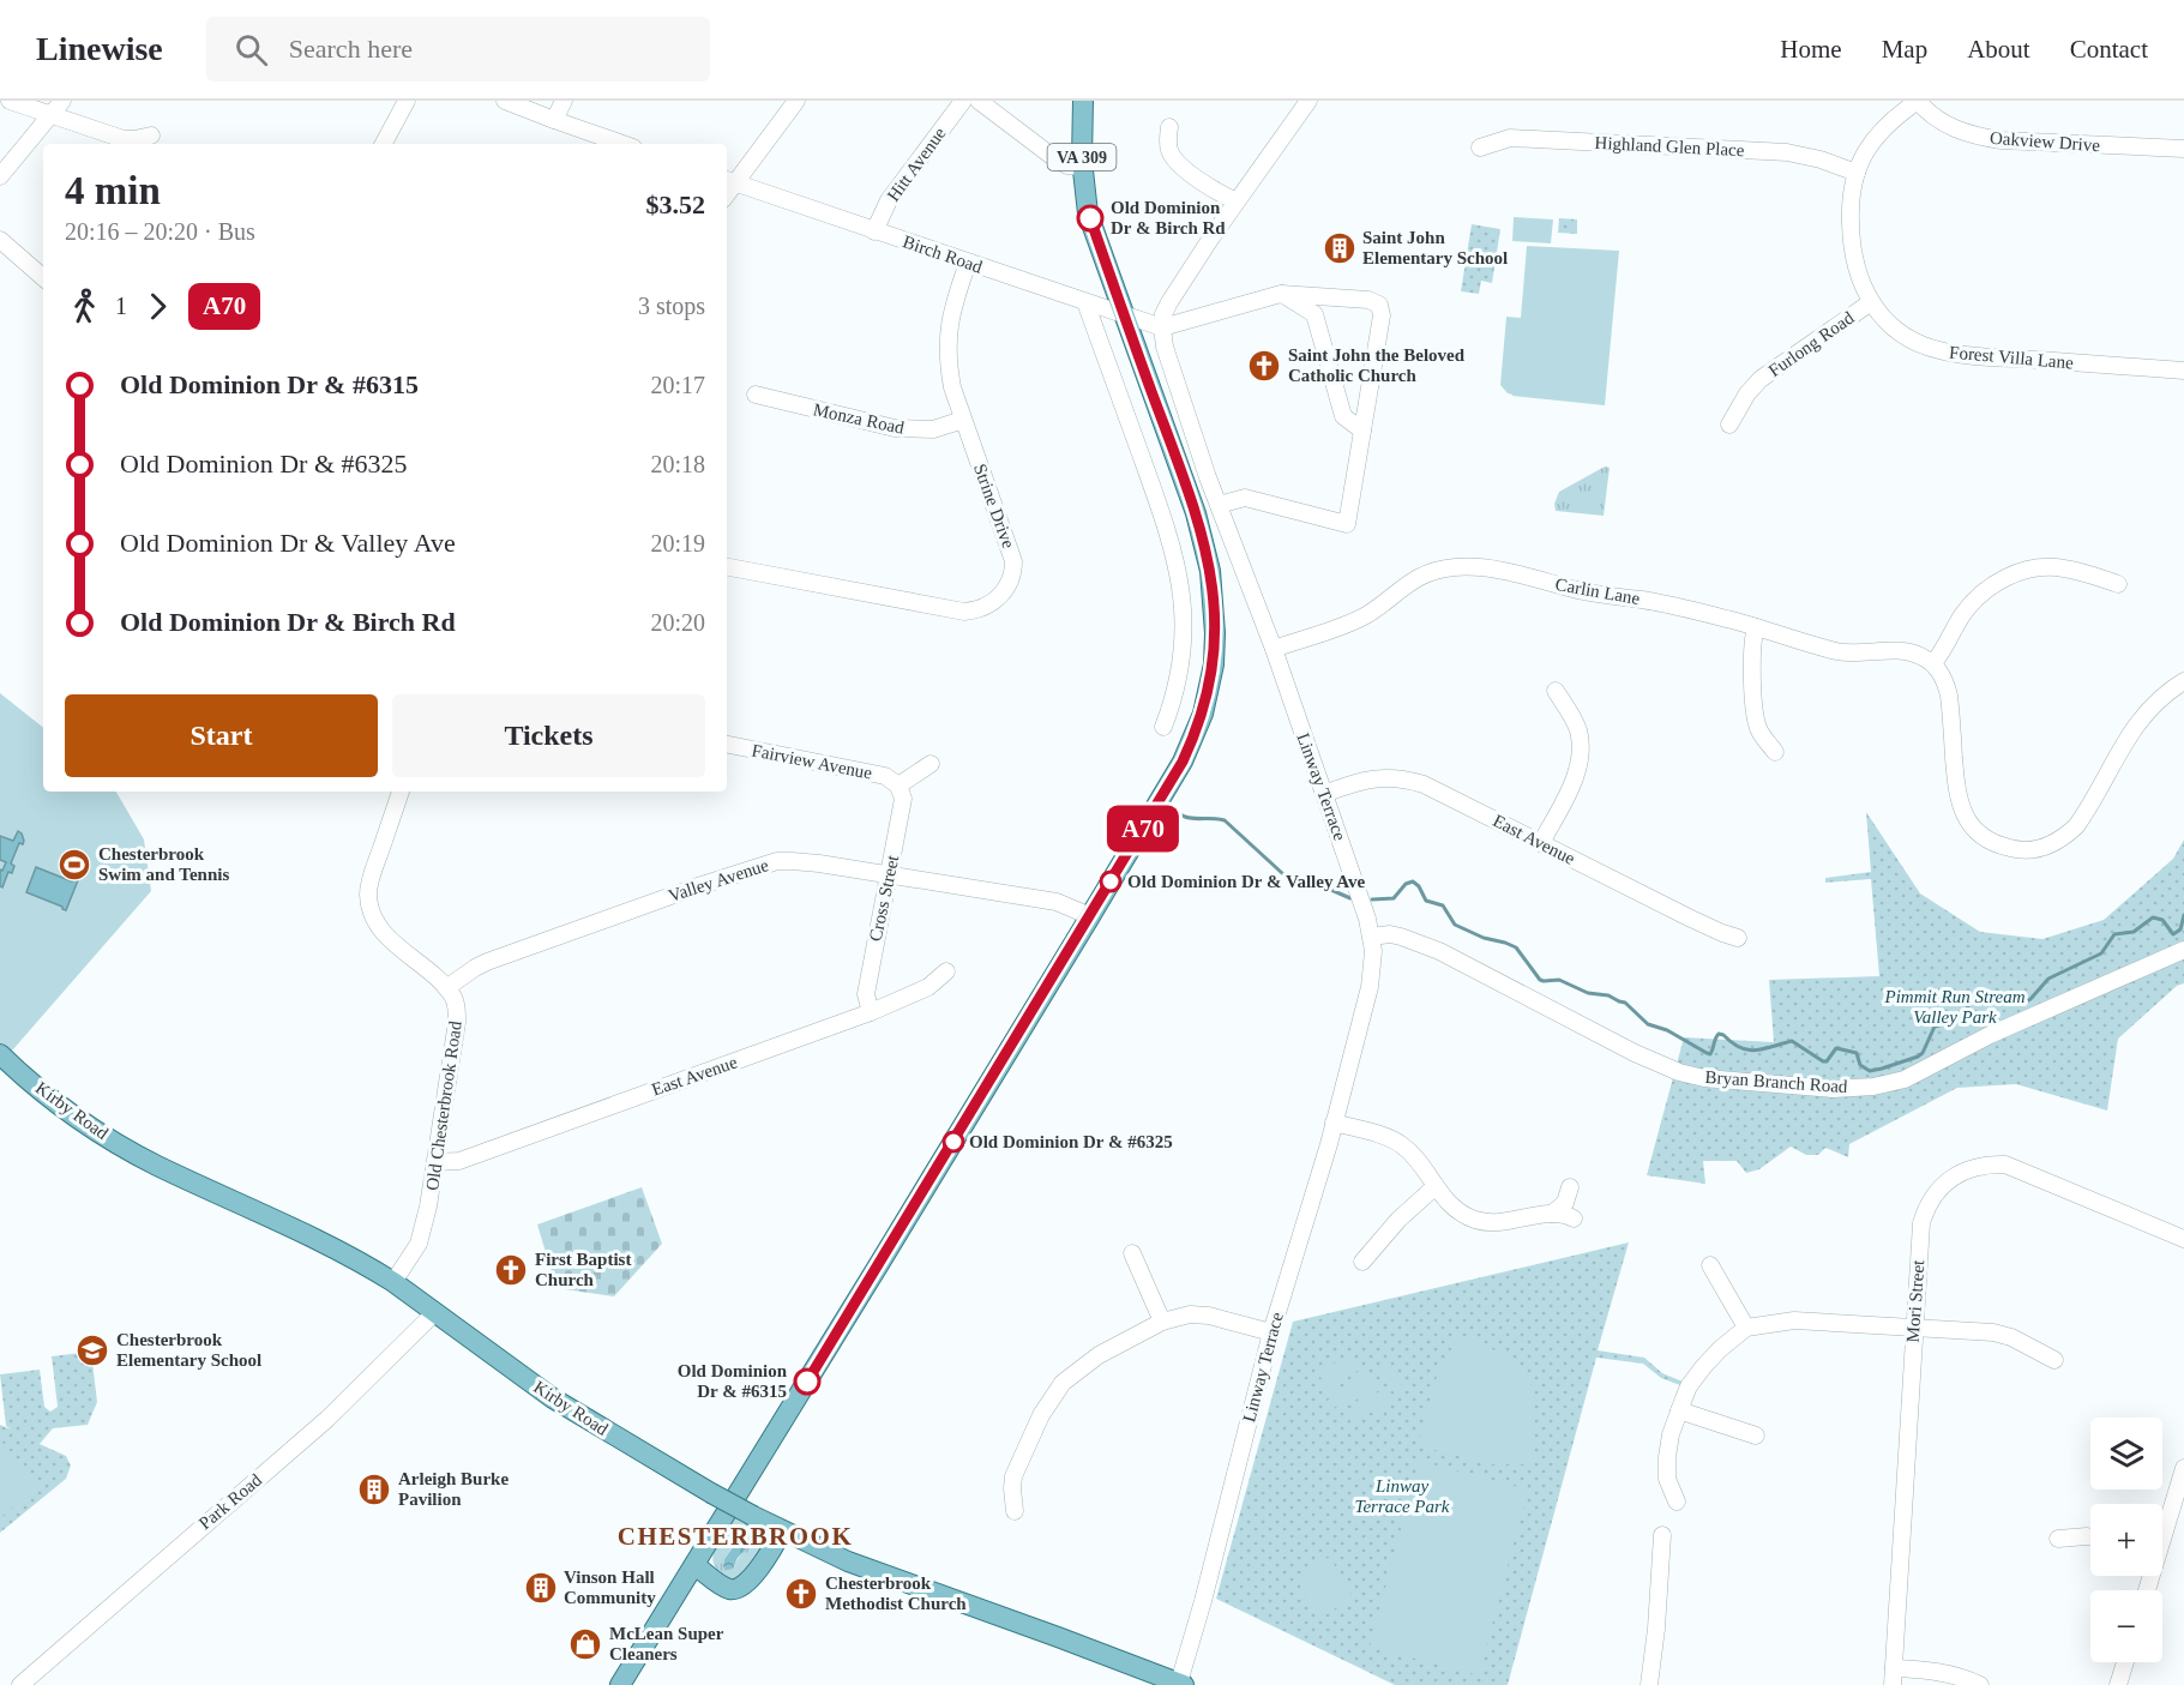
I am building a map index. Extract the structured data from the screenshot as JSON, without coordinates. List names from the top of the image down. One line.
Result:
{"streets":{"main road":["VA 309","Kirby Road"],"street":["Oakview Drive","Highland Glen Place","Hitt Avenue","Birch Road","Furlong Road","Forest Villa Lane","Monza Road","Strine Drive","Carlin Lane","Fairview Avenue","Linway Terrace","East Avenue","Valley Avenue","Cross Street","Bryan Branch Road","Old Chesterbrook Road","Mori Street","Park Road"]},"crossings":[["Oakview Drive","Forest Villa Lane"],["Highland Glen Place","Forest Villa Lane"],["VA 309","Birch Road"],["VA 309","Valley Avenue"],["Hitt Avenue","Birch Road"],["Birch Road","Strine Drive"],["Birch Road","Linway Terrace"],["Furlong Road","Forest Villa Lane"],["Monza Road","Strine Drive"],["Carlin Lane","Linway Terrace"],["Fairview Avenue","Cross Street"],["Linway Terrace","East Avenue"],["Linway Terrace","Bryan Branch Road"],["Linway Terrace","Kirby Road"],["East Avenue","Cross Street"],["East Avenue","Old Chesterbrook Road"],["Valley Avenue","Cross Street"],["Valley Avenue","Old Chesterbrook Road"],["Old Chesterbrook Road","Kirby Road"],["Kirby Road","Park Road"]],"districts":["CHESTERBROOK"],"parks":["Pimmit Run Stream Valley Park","Linway Terrace Park"],"places":{"other":["Old Dominion Dr & Birch Rd","Old Dominion Dr & Valley Ave","Old Dominion Dr & #6325","Old Dominion Dr & #6315"],"building":["Saint John Elementary School","Arleigh Burke Pavilion","Vinson Hall Community"],"church":["Saint John the Beloved Catholic Church","First Baptist Church","Chesterbrook Methodist Church"],"sports":["Chesterbrook Swim and Tennis"],"school or university":["Chesterbrook Elementary School"],"shop":["McLean Super Cleaners"]},"lines":["bus line A70"],"page":{"header":"Linewise","search":"Search here","nav":["Home","Map","About","Contact"],"on_map":"A70","heading":["4 min","20:16 – 20:20 · Bus","$3.52"],"legs":["1","A70","3 stops"],"list":[{"name":"Old Dominion Dr & #6315","value":"20:17"},{"name":"Old Dominion Dr & #6325","value":"20:18"},{"name":"Old Dominion Dr & Valley Ave","value":"20:19"},{"name":"Old Dominion Dr & Birch Rd","value":"20:20"}],"buttons":["Start","Tickets"],"map_buttons":["+","−"]}}
